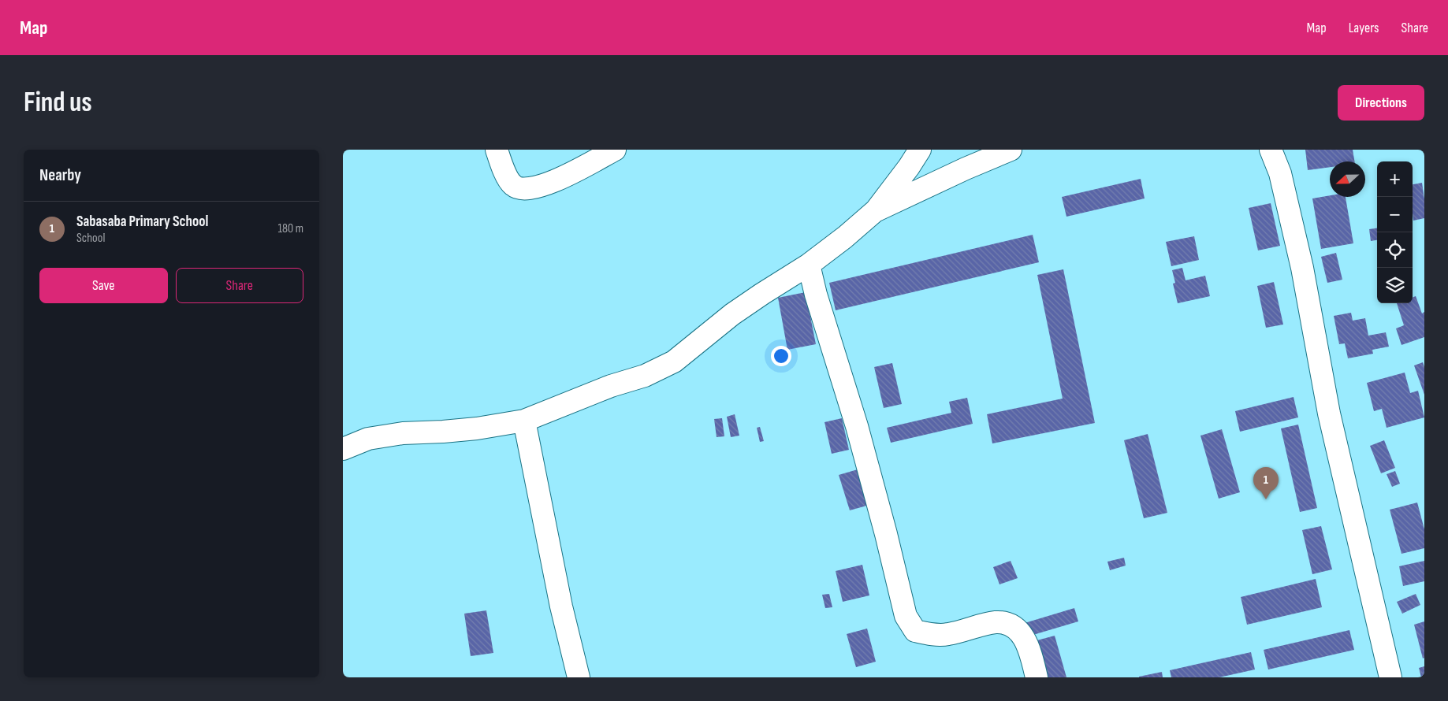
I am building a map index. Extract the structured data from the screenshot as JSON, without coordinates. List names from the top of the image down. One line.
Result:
{"north":"left","page":{"header":"Map","nav":["Map","Layers","Share"],"buttons":["Directions",["Save","Share"]],"title":"Find us","heading":"Nearby","map_buttons":["+","−"],"list":[{"mark":"1","name":"Sabasaba Primary School","note":"School","value":"180 m"}],"pins":"1"}}
